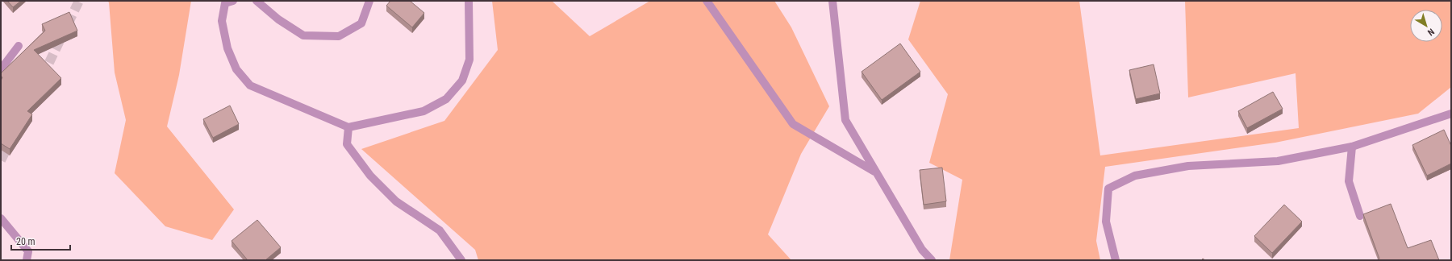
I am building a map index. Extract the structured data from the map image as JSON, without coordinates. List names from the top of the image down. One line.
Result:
{"scale_bar":"20 m","north":"bottom right"}
